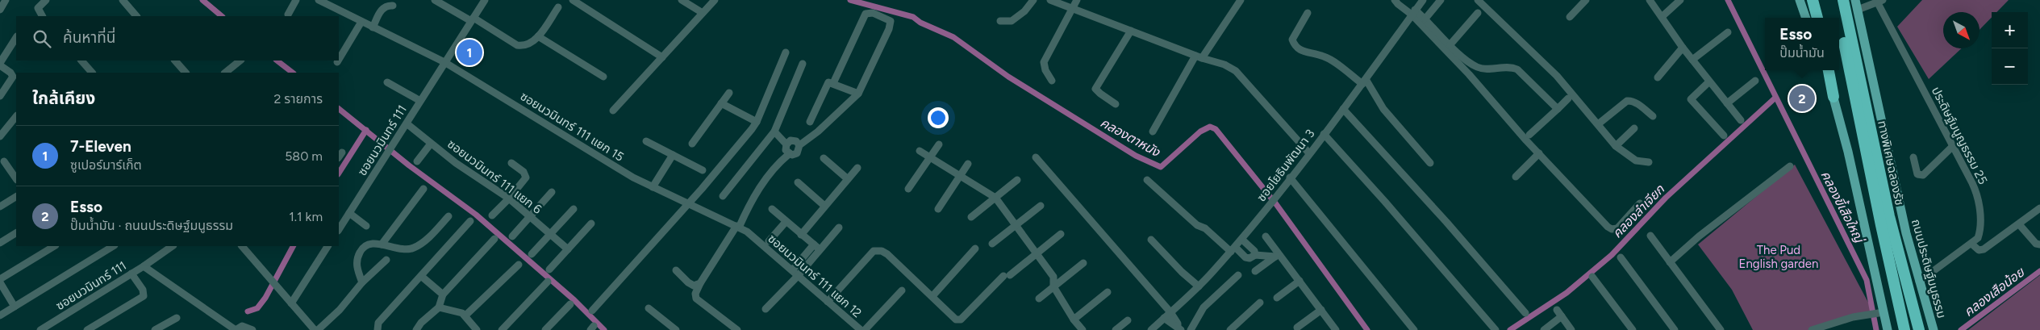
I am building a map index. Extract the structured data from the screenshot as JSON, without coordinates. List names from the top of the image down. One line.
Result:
{"streets":{"highway":["ทางพิเศษฉลองรัช"],"main road":["ถนนประดิษฐ์มนูธรรม"],"street":["ซอยนวมินทร์ 111 แยก 15","ประดิษฐ์มนูญธรรม 25","ซอยนวมินทร์ 111","ซอยโยธินพัฒนา 3","ซอยนวมินทร์ 111 แยก 6","ซอยนวมินทร์ 111 แยก 12"]},"crossings":[["ซอยนวมินทร์ 111 แยก 15","ซอยนวมินทร์ 111"],["ซอยนวมินทร์ 111 แยก 15","ซอยนวมินทร์ 111 แยก 12"],["ประดิษฐ์มนูญธรรม 25","ถนนประดิษฐ์มนูธรรม"],["ซอยนวมินทร์ 111","ซอยนวมินทร์ 111 แยก 6"]],"water":["คลองตาหนัง","คลองขี้เสือใหญ่","คลองลำเจียก","คลองเสือน้อย"],"parks":["The Pud English garden"],"north":"bottom right","page":{"map_buttons":["+","−"],"search":"ค้นหาที่นี่","popup":["Esso","ปั๊มน้ำมัน"],"pins":["1","2"],"heading":["ใกล้เคียง","2 รายการ"],"list":[{"mark":"1","name":"7-Eleven","note":"ซูเปอร์มาร์เก็ต","value":"580 m"},{"mark":"2","name":"Esso","note":"ปั๊มน้ำมัน · ถนนประดิษฐ์มนูธรรม","value":"1.1 km"}]}}
